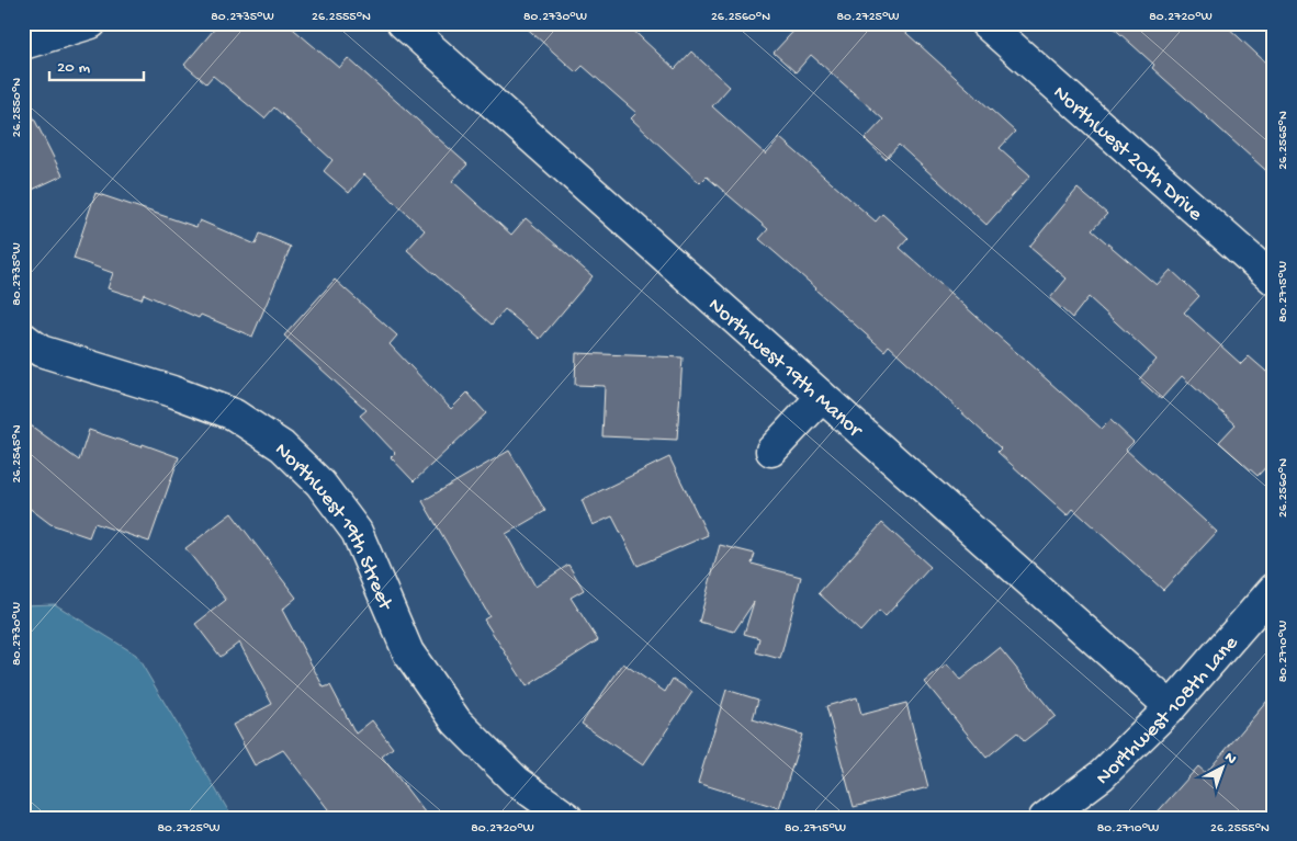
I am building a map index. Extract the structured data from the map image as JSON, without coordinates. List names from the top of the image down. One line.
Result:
{"streets":{"street":["Northwest 20th Drive","Northwest 19th Manor","Northwest 19th Street","Northwest 108th Lane"]},"crossings":[["Northwest 19th Manor","Northwest 108th Lane"]],"scale_bar":"20 m","north":"top right","coordinates":["80.2735°W","26.2555°N","80.2730°W","26.2560°N","80.2725°W","80.2720°W","26.2550°N","26.2565°N","80.2715°W","26.2545°N","80.2710°W"]}
